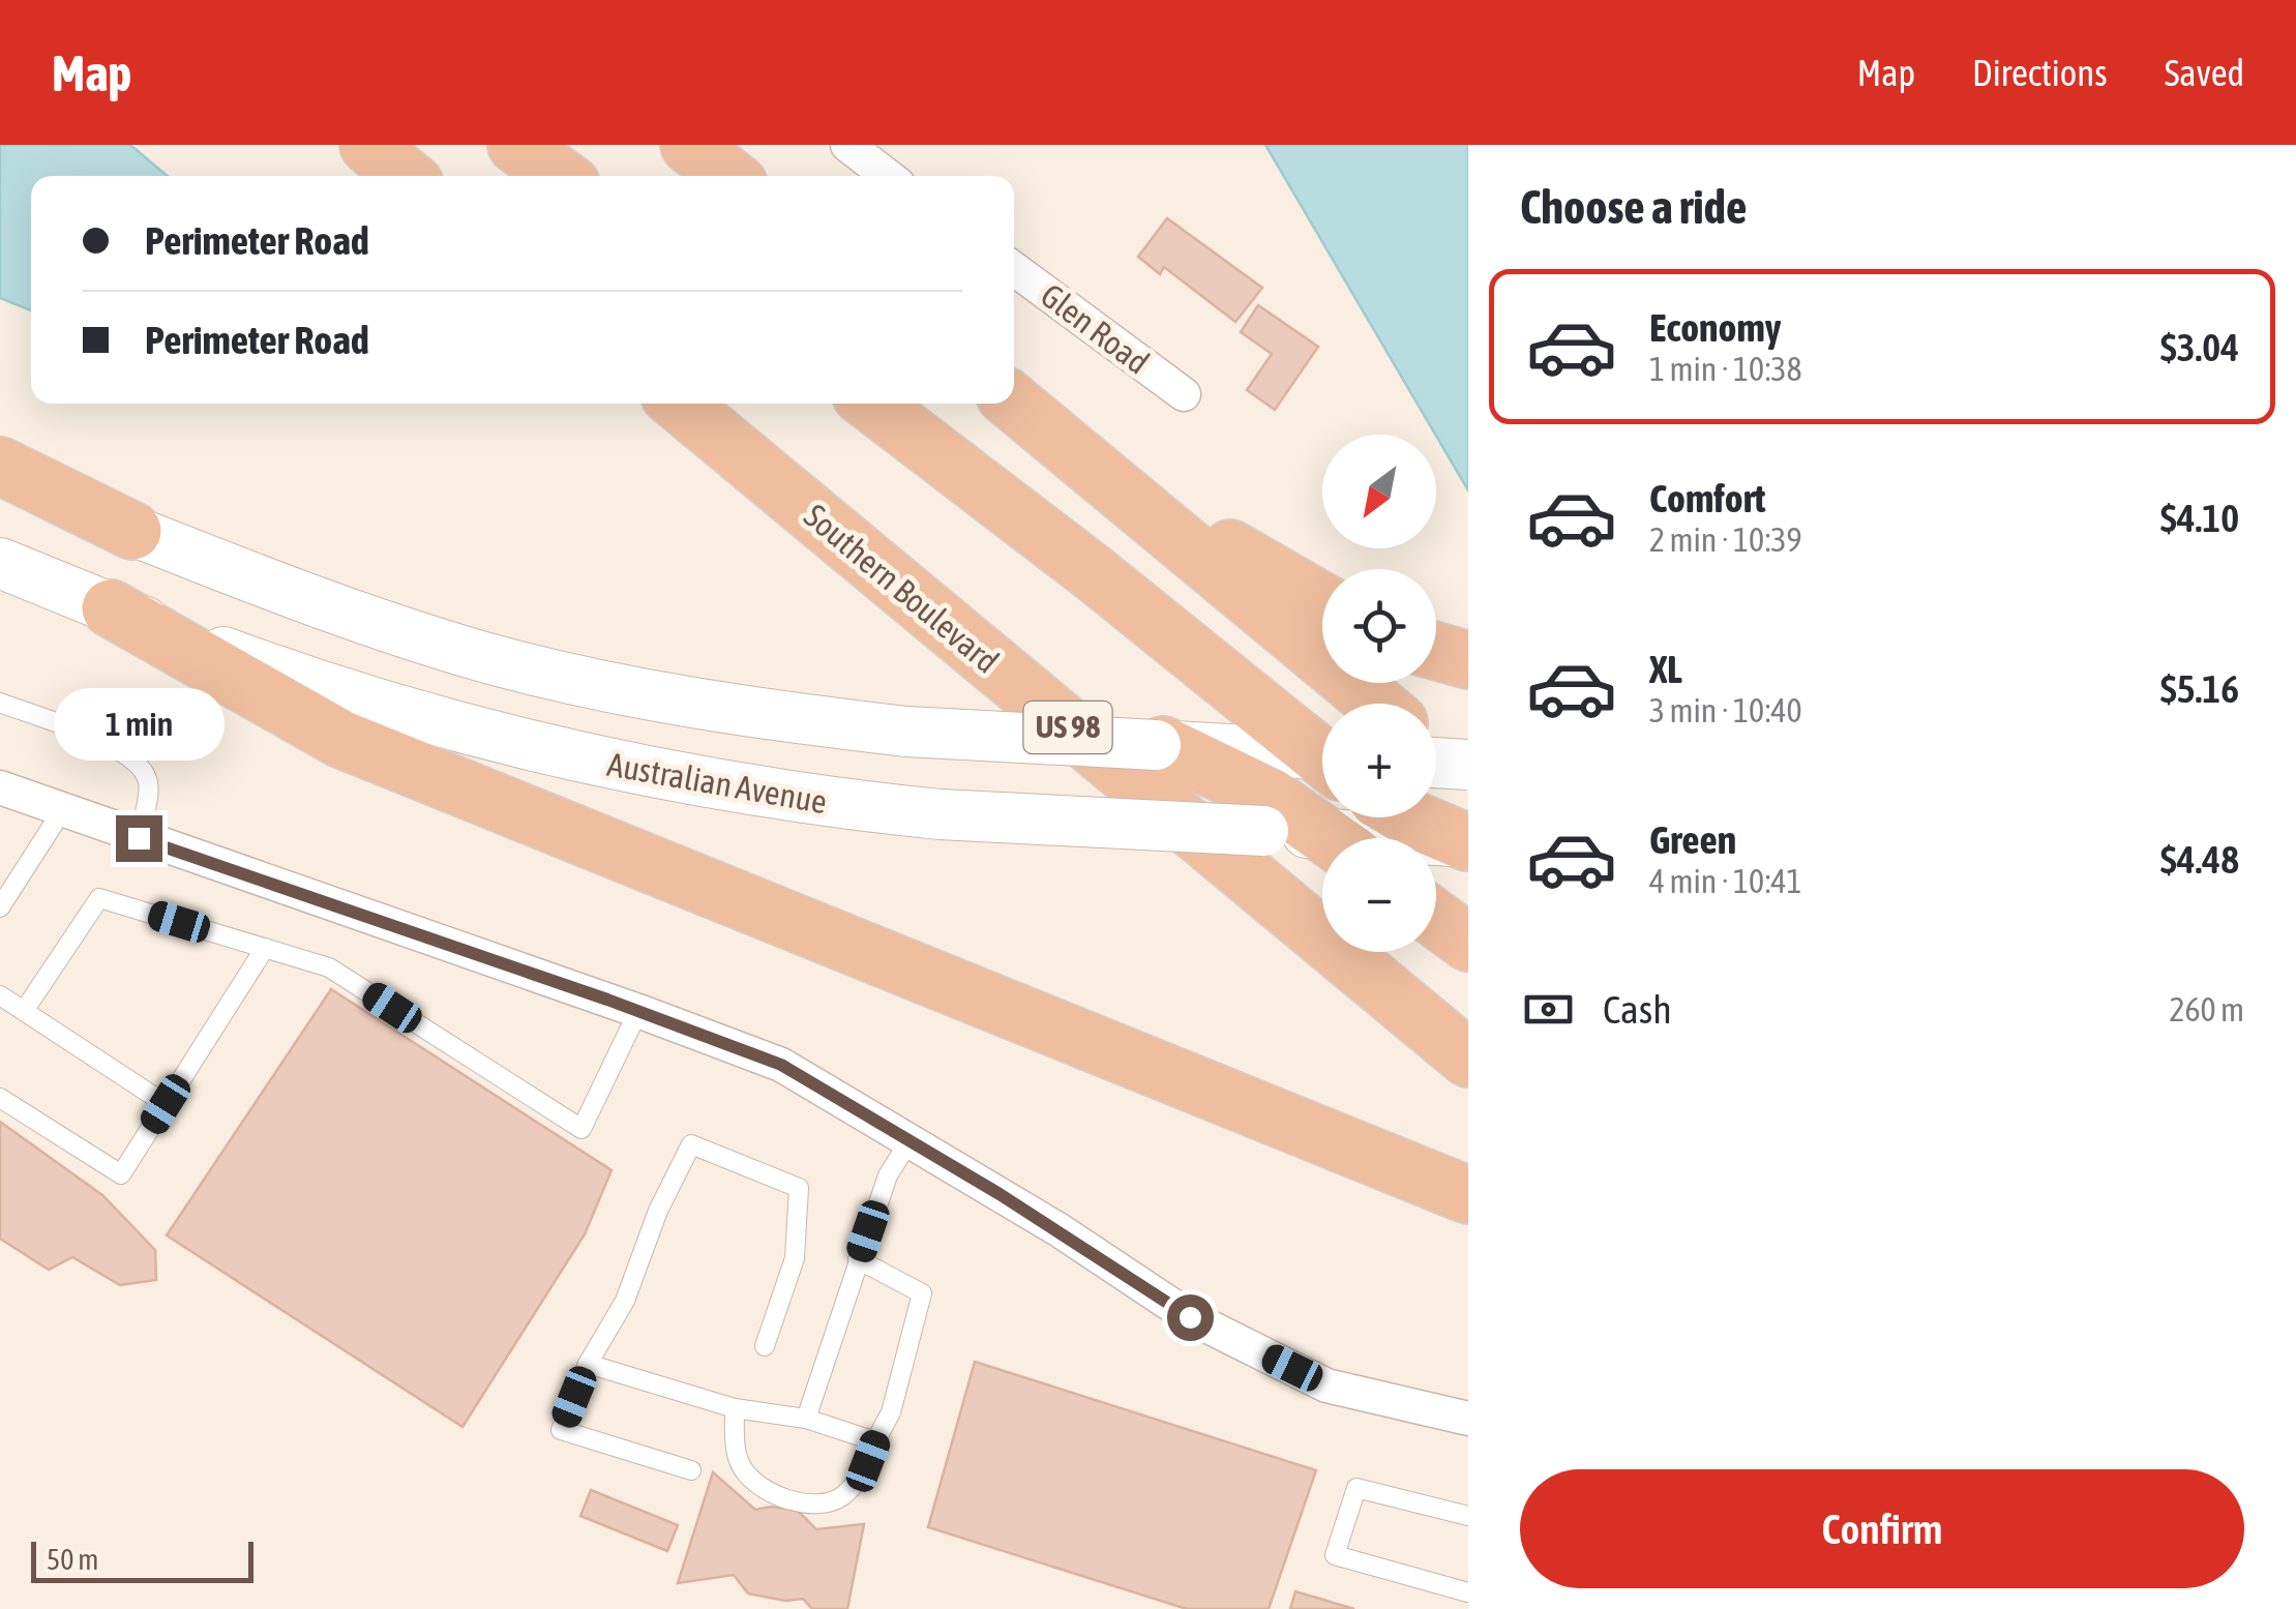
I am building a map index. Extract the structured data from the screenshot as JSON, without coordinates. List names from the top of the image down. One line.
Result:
{"streets":{"highway":["Southern Boulevard","US 98"],"main road":["Australian Avenue"],"street":["Glen Road"]},"scale_bar":"50 m","north":"bottom left","page":{"header":"Map","nav":["Map","Directions","Saved"],"heading":"Choose a ride","banner":["Perimeter Road","Perimeter Road"],"list":[{"name":"Economy","note":"1 min · 10:38","value":"$3.04"},{"name":"Comfort","note":"2 min · 10:39","value":"$4.10"},{"name":"XL","note":"3 min · 10:40","value":"$5.16"},{"name":"Green","note":"4 min · 10:41","value":"$4.48"}],"map_buttons":["+","−"],"bubble":"1 min","pay":["Cash","260 m"],"buttons":"Confirm","scale":"50 m"}}
